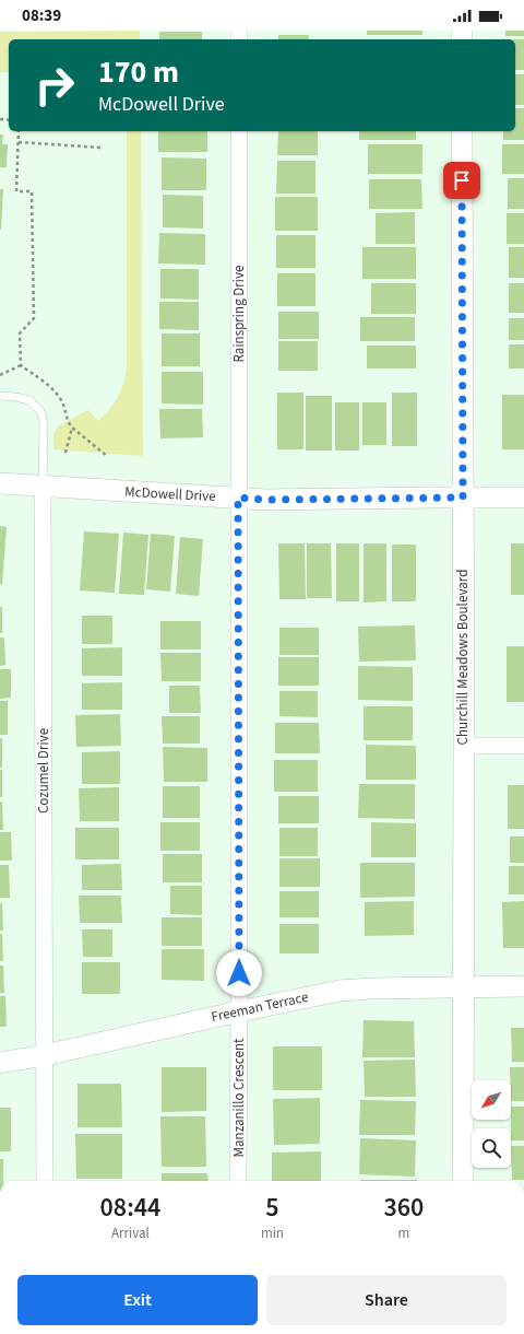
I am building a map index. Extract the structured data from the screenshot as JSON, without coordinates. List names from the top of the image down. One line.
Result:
{"streets":{"street":["Rainspring Drive","McDowell Drive","Churchill Meadows Boulevard","Cozumel Drive","Freeman Terrace","Manzanillo Crescent"]},"crossings":[["Rainspring Drive","McDowell Drive"],["Rainspring Drive","Freeman Terrace"],["Rainspring Drive","Manzanillo Crescent"],["McDowell Drive","Churchill Meadows Boulevard"],["McDowell Drive","Cozumel Drive"],["Churchill Meadows Boulevard","Freeman Terrace"],["Cozumel Drive","Freeman Terrace"],["Freeman Terrace","Manzanillo Crescent"]],"north":"bottom left","page":{"status":"08:39","turn":["170 m","McDowell Drive"],"eta":["08:44","Arrival","5","min","360","m"],"buttons":["Exit","Share"]}}
